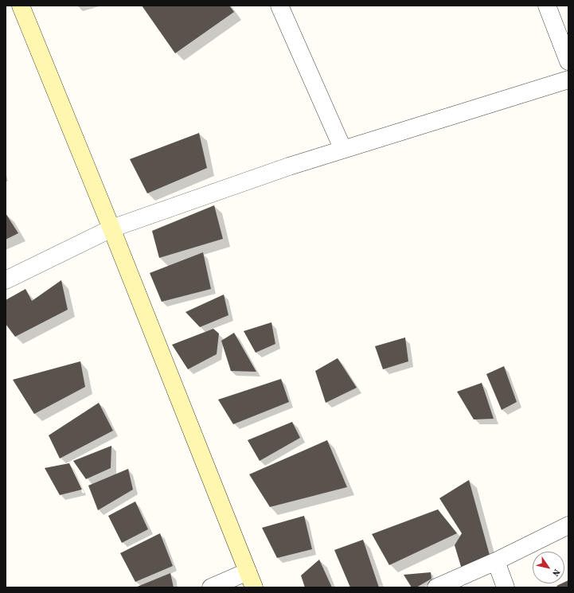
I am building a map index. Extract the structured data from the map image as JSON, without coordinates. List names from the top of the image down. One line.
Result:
{"north":"bottom right"}
